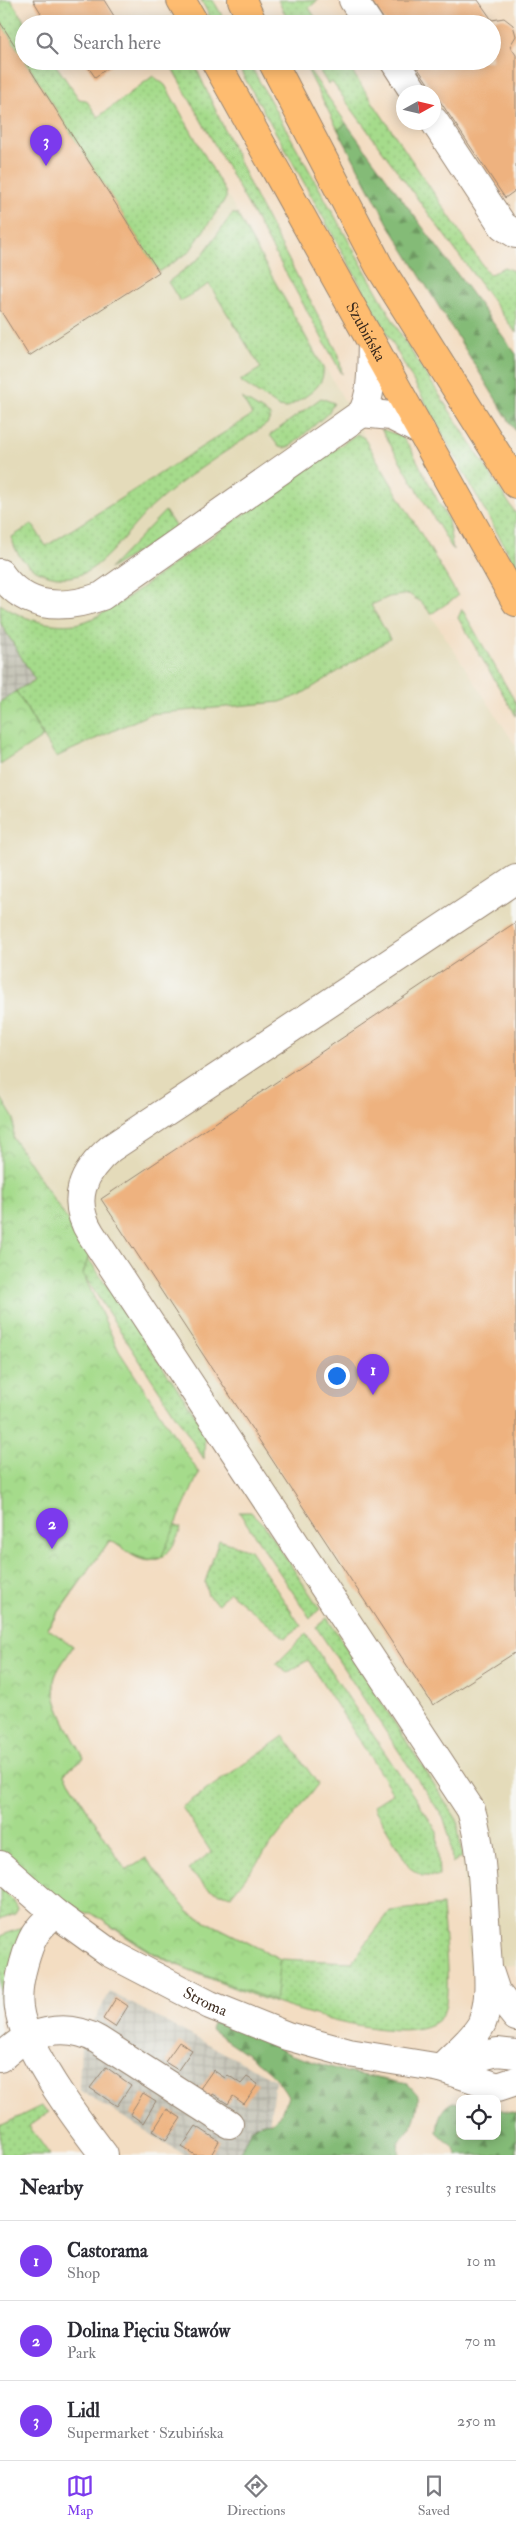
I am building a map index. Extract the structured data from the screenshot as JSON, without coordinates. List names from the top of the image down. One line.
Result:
{"streets":{"main road":["Szubińska"],"street":["Stroma"]},"north":"right","page":{"search":"Search here","pins":["3","1","2"],"heading":["Nearby","3 results"],"list":[{"mark":"1","name":"Castorama","note":"Shop","value":"10 m"},{"mark":"2","name":"Dolina Pięciu Stawów","note":"Park","value":"70 m"},{"mark":"3","name":"Lidl","note":"Supermarket · Szubińska","value":"250 m"}],"nav":["Map","Directions","Saved"]}}
